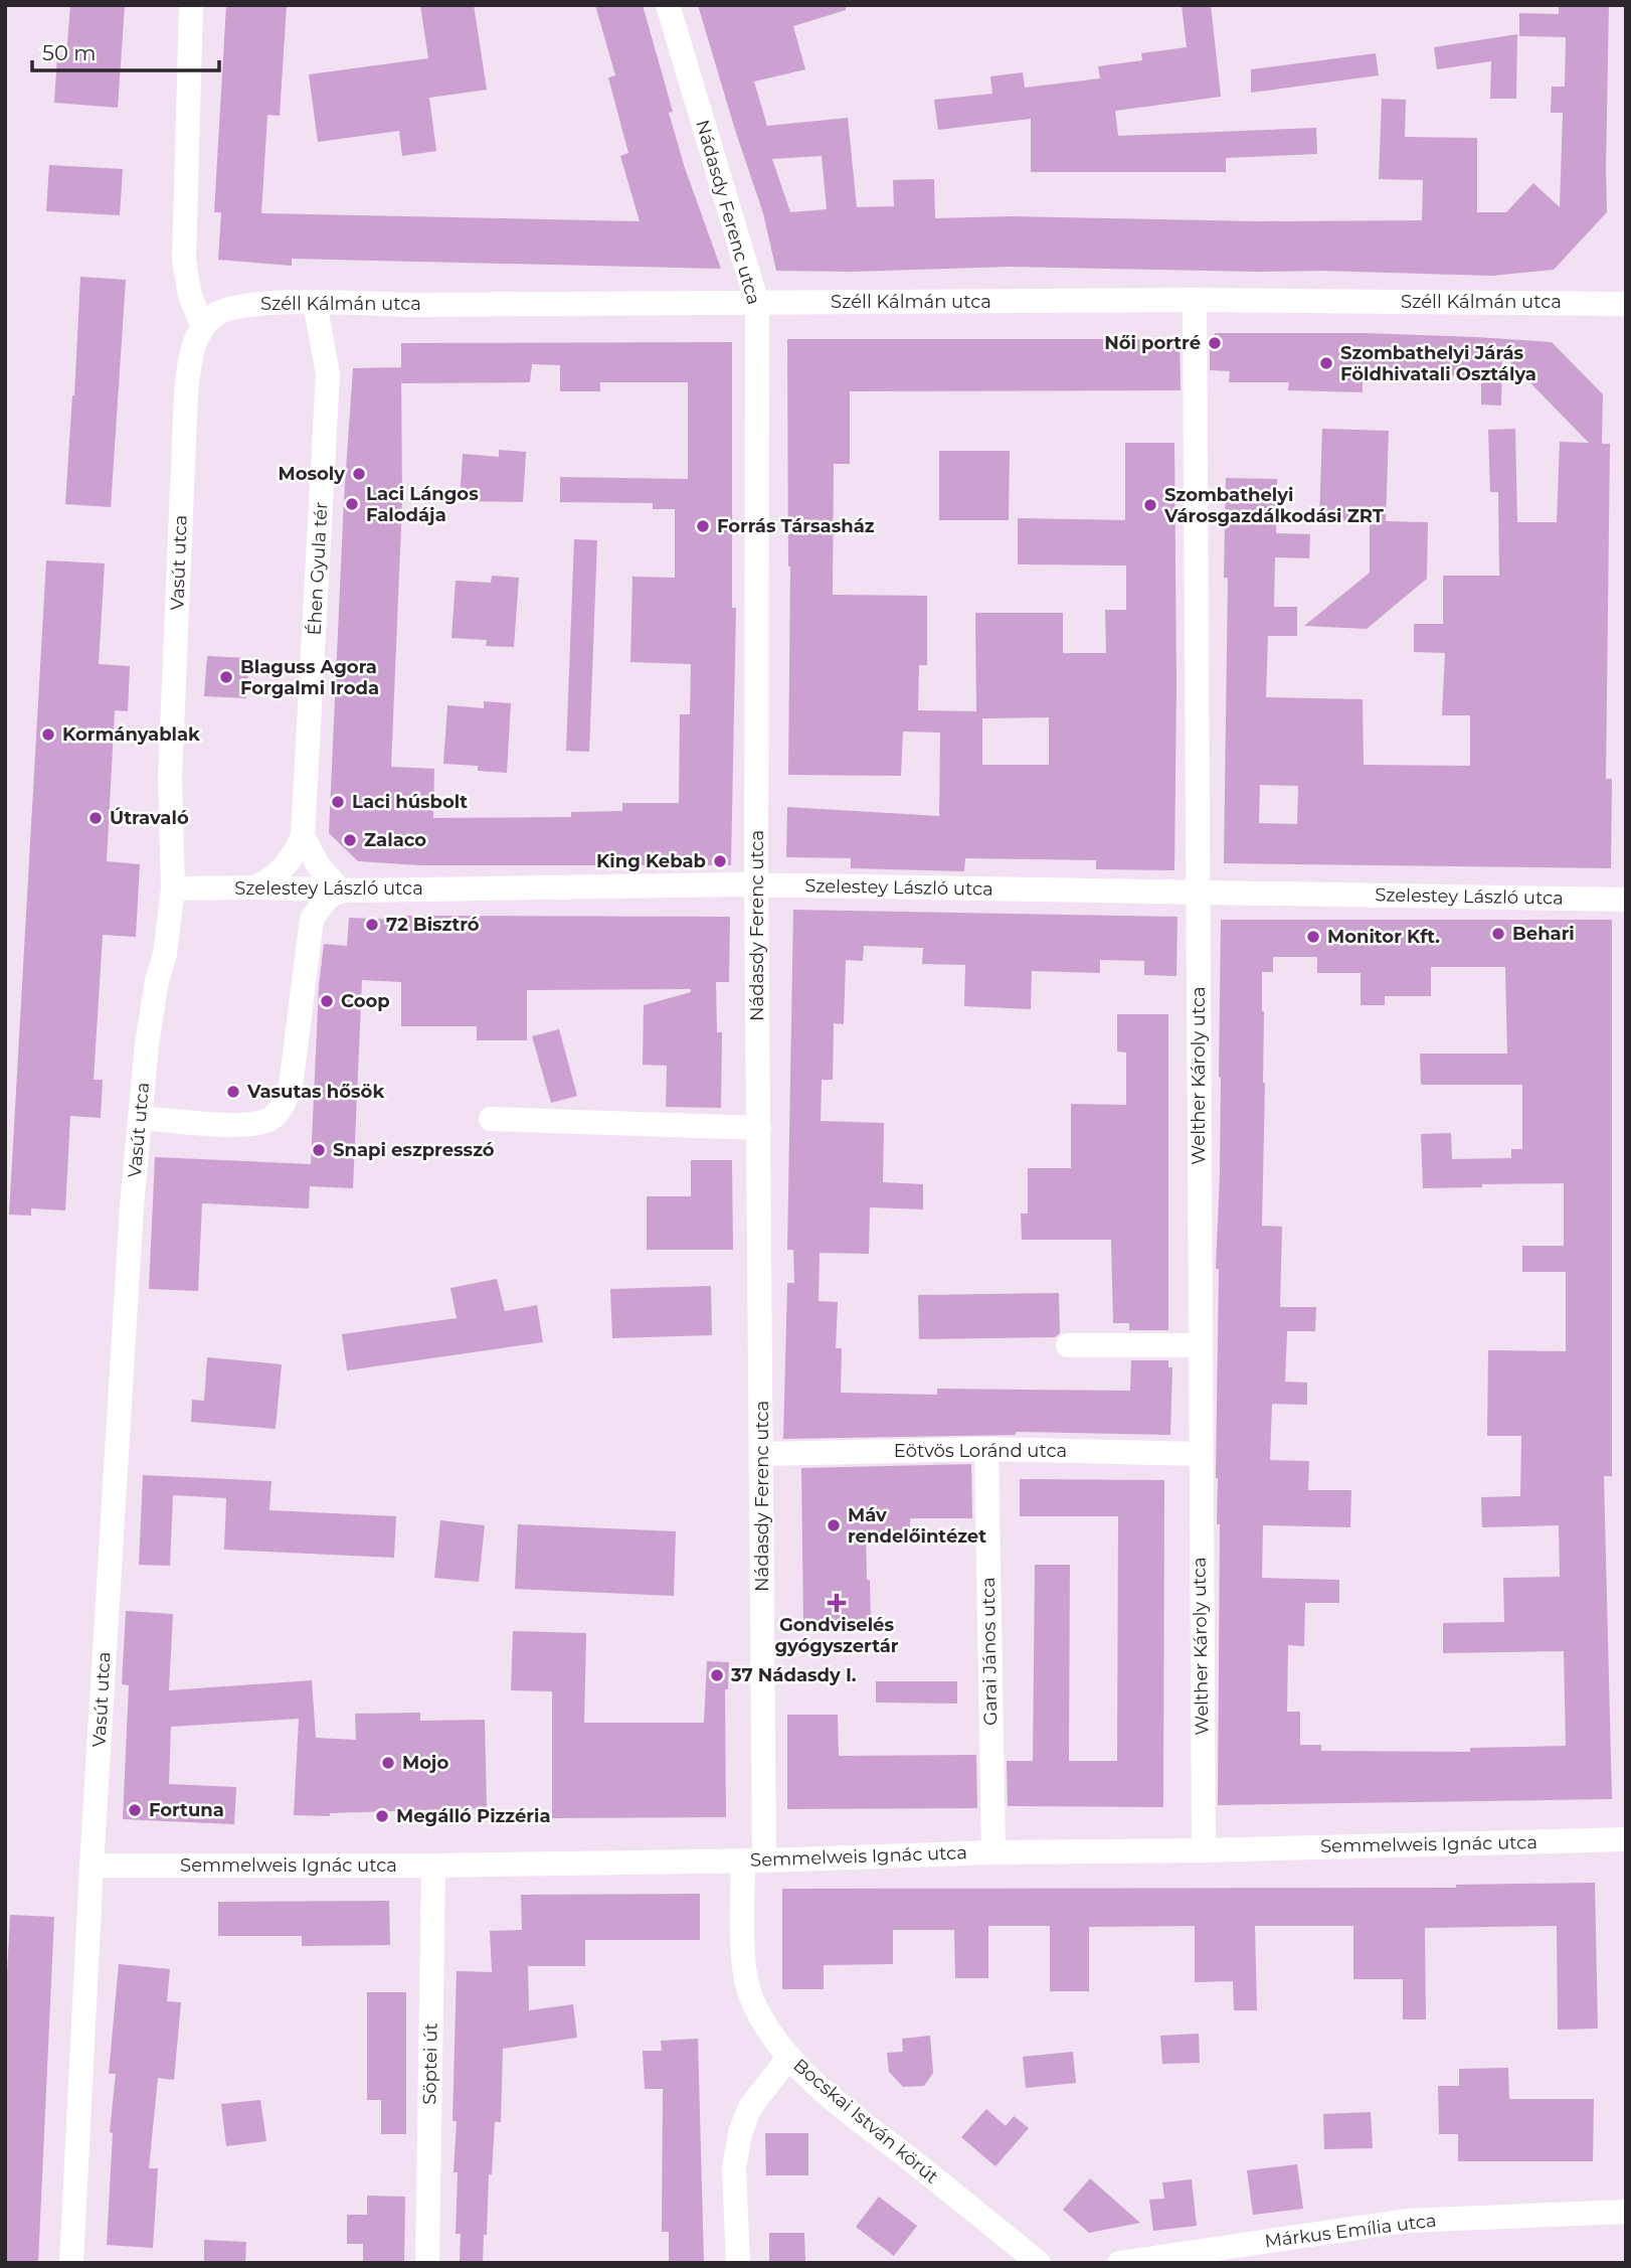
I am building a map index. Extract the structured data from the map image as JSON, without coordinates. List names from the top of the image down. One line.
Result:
{"streets":{"street":["Nádasdy Ferenc utca","Széll Kálmán utca","Vasút utca","Éhen Gyula tér","Szelestey László utca","Welther Károly utca","Eötvös Loránd utca","Garai János utca","Semmelweis Ignác utca","Söptei út","Bocskai István körút","Márkus Emília utca"]},"crossings":[["Nádasdy Ferenc utca","Széll Kálmán utca"],["Nádasdy Ferenc utca","Szelestey László utca"],["Nádasdy Ferenc utca","Eötvös Loránd utca"],["Nádasdy Ferenc utca","Semmelweis Ignác utca"],["Nádasdy Ferenc utca","Bocskai István körút"],["Széll Kálmán utca","Vasút utca"],["Széll Kálmán utca","Éhen Gyula tér"],["Széll Kálmán utca","Welther Károly utca"],["Vasút utca","Szelestey László utca"],["Vasút utca","Semmelweis Ignác utca"],["Éhen Gyula tér","Szelestey László utca"],["Szelestey László utca","Welther Károly utca"],["Welther Károly utca","Eötvös Loránd utca"],["Welther Károly utca","Semmelweis Ignác utca"],["Eötvös Loránd utca","Garai János utca"],["Garai János utca","Semmelweis Ignác utca"],["Semmelweis Ignác utca","Söptei út"],["Semmelweis Ignác utca","Bocskai István körút"]],"places":{"other":["Női portré","Szombathelyi Járás Földhivatali Osztálya","Mosoly","Laci Lángos Falodája","Szombathelyi Városgazdálkodási ZRT","Forrás Társasház","Blaguss Agora Forgalmi Iroda","Kormányablak","Laci húsbolt","Útravaló","Zalaco","King Kebab","72 Bisztró","Behari","Monitor Kft.","Coop","Vasutas hősök","Snapi eszpresszó","Máv rendelőintézet","37 Nádasdy I.","Mojo","Fortuna","Megálló Pizzéria"],"health":["Gondviselés gyógyszertár"]},"scale_bar":"50 m"}
